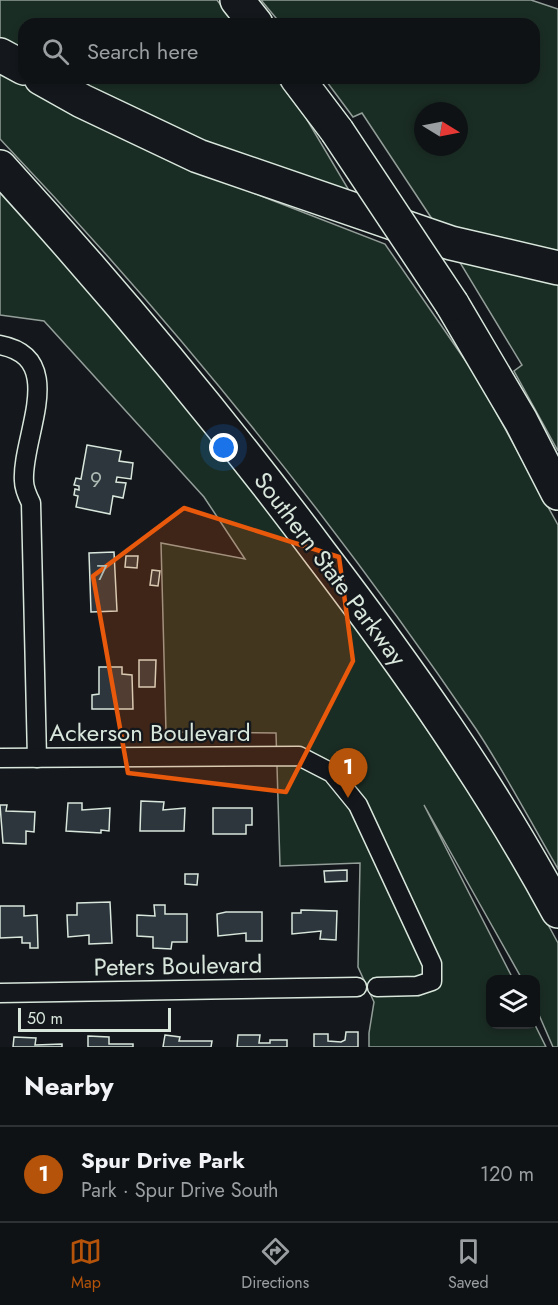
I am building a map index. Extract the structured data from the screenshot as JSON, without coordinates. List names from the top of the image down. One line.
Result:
{"streets":{"highway":["Southern State Parkway"],"street":["Ackerson Boulevard","Peters Boulevard"]},"house_numbers":["9","7"],"scale_bar":"50 m","north":"right","page":{"search":"Search here","pins":"1","scale":"50 m","heading":"Nearby","list":[{"mark":"1","name":"Spur Drive Park","note":"Park · Spur Drive South","value":"120 m"}],"nav":["Map","Directions","Saved"]}}
